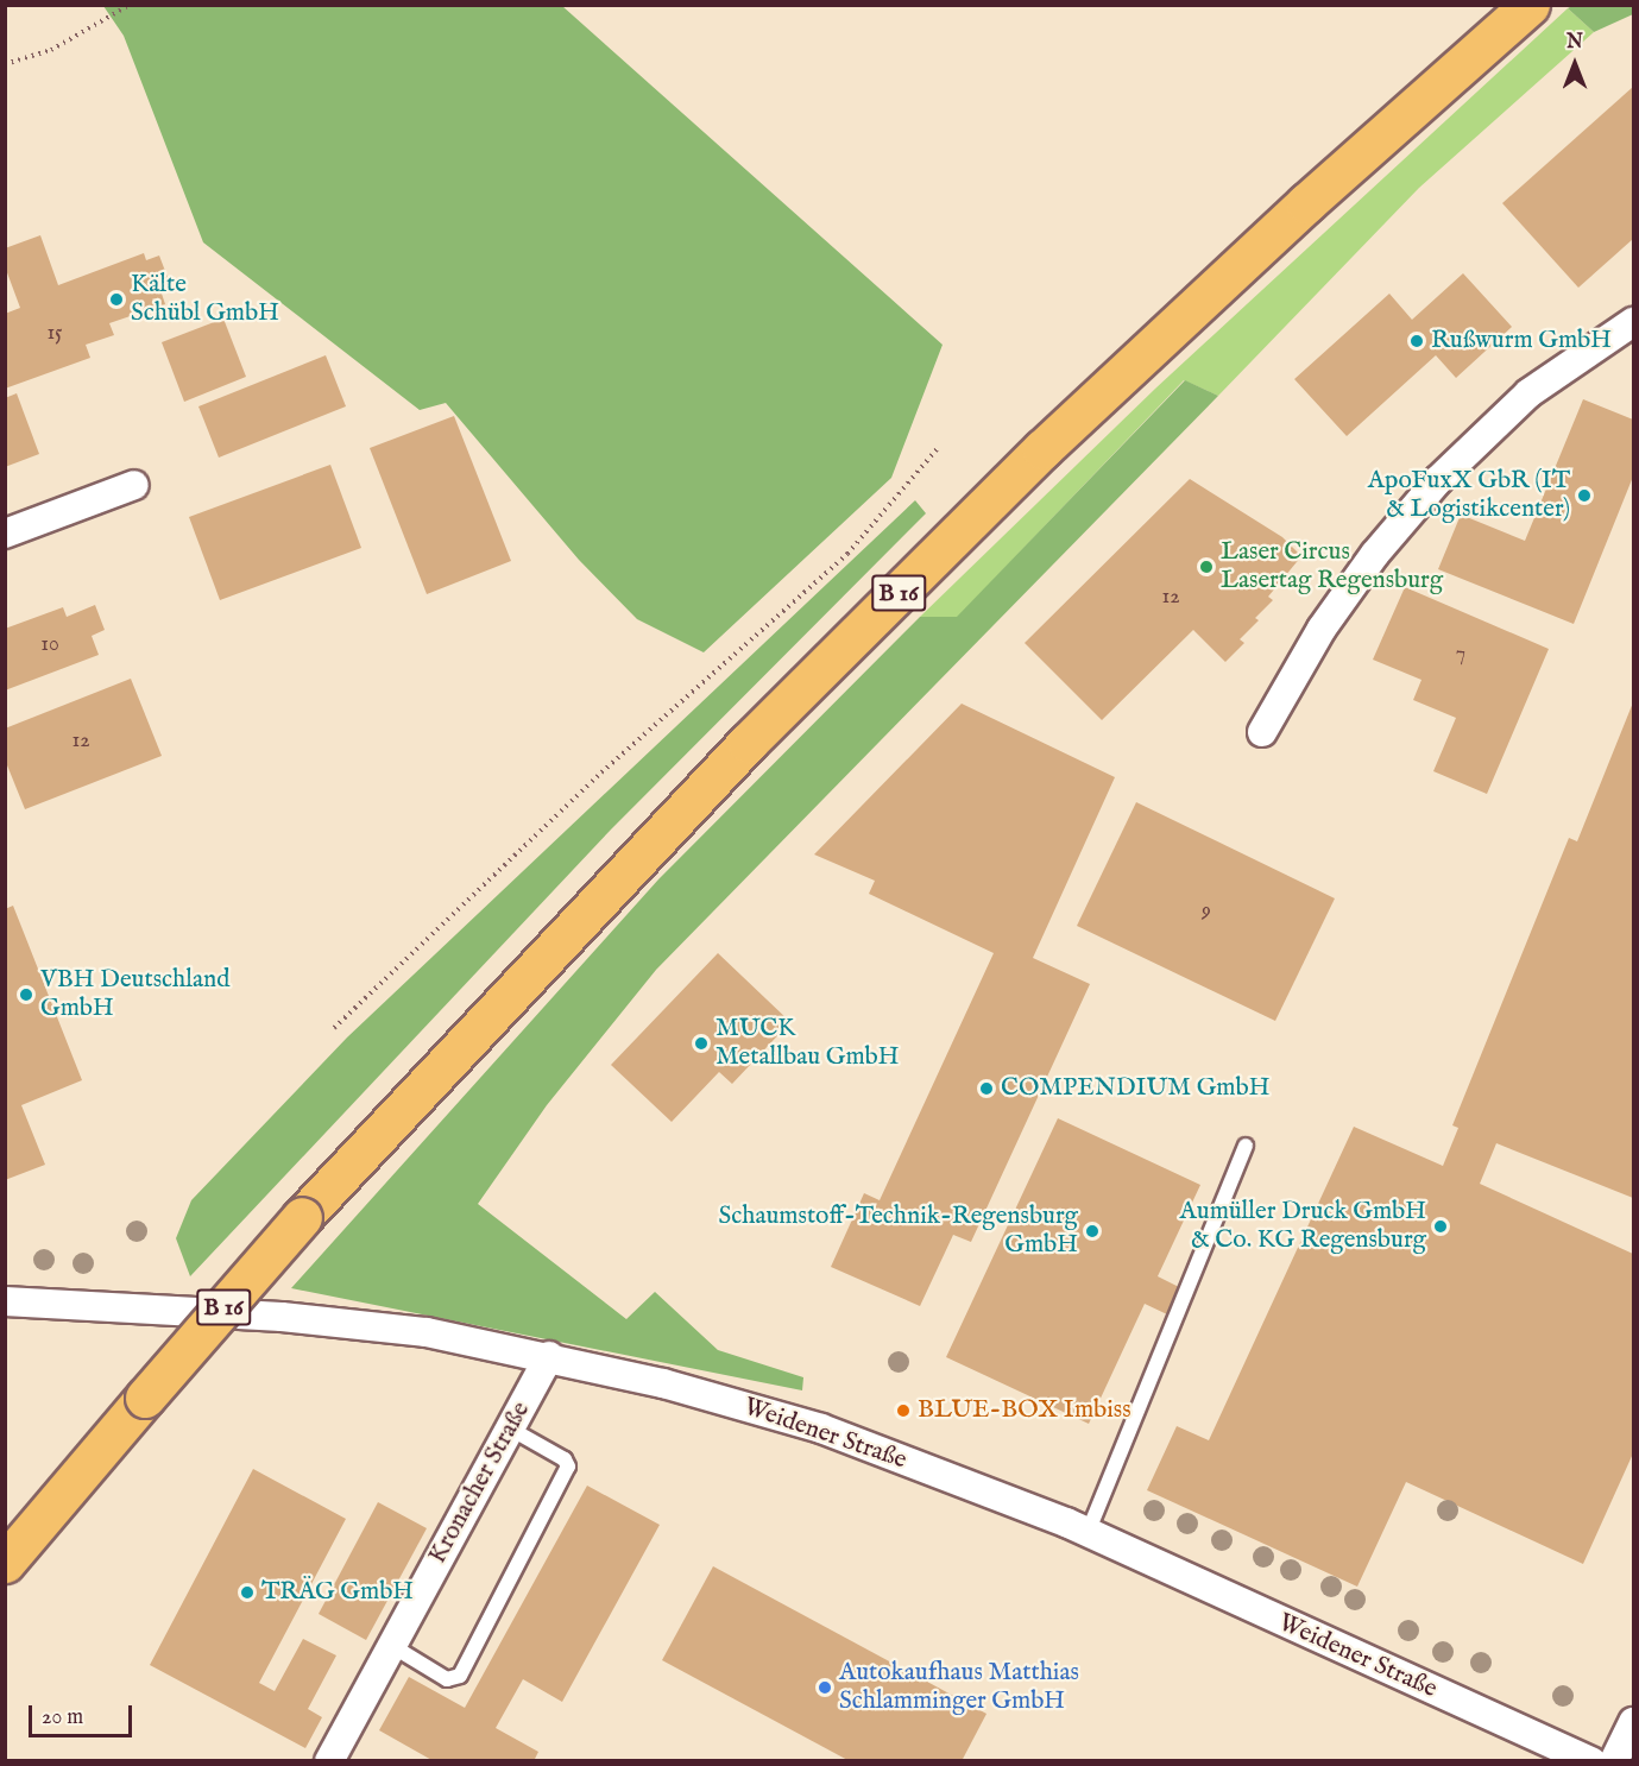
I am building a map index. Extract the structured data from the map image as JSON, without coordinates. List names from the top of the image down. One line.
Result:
{"streets":{"highway":["B 16"],"street":["Weidener Straße","Kronacher Straße"]},"crossings":[["Weidener Straße","Kronacher Straße"]],"places":["Kälte Schübl GmbH","Rußwurm GmbH","ApoFuxX GbR (IT & Logistikcenter)","Laser Circus Lasertag Regensburg","VBH Deutschland GmbH","MUCK Metallbau GmbH","COMPENDIUM GmbH","Aumüller Druck GmbH & Co. KG Regensburg","Schaumstoff-Technik-Regensburg GmbH","BLUE-BOX Imbiss","TRÄG GmbH","Autokaufhaus Matthias Schlamminger GmbH"],"house_numbers":["15","12","10","7","12","9"],"scale_bar":"20 m","north":"top"}
